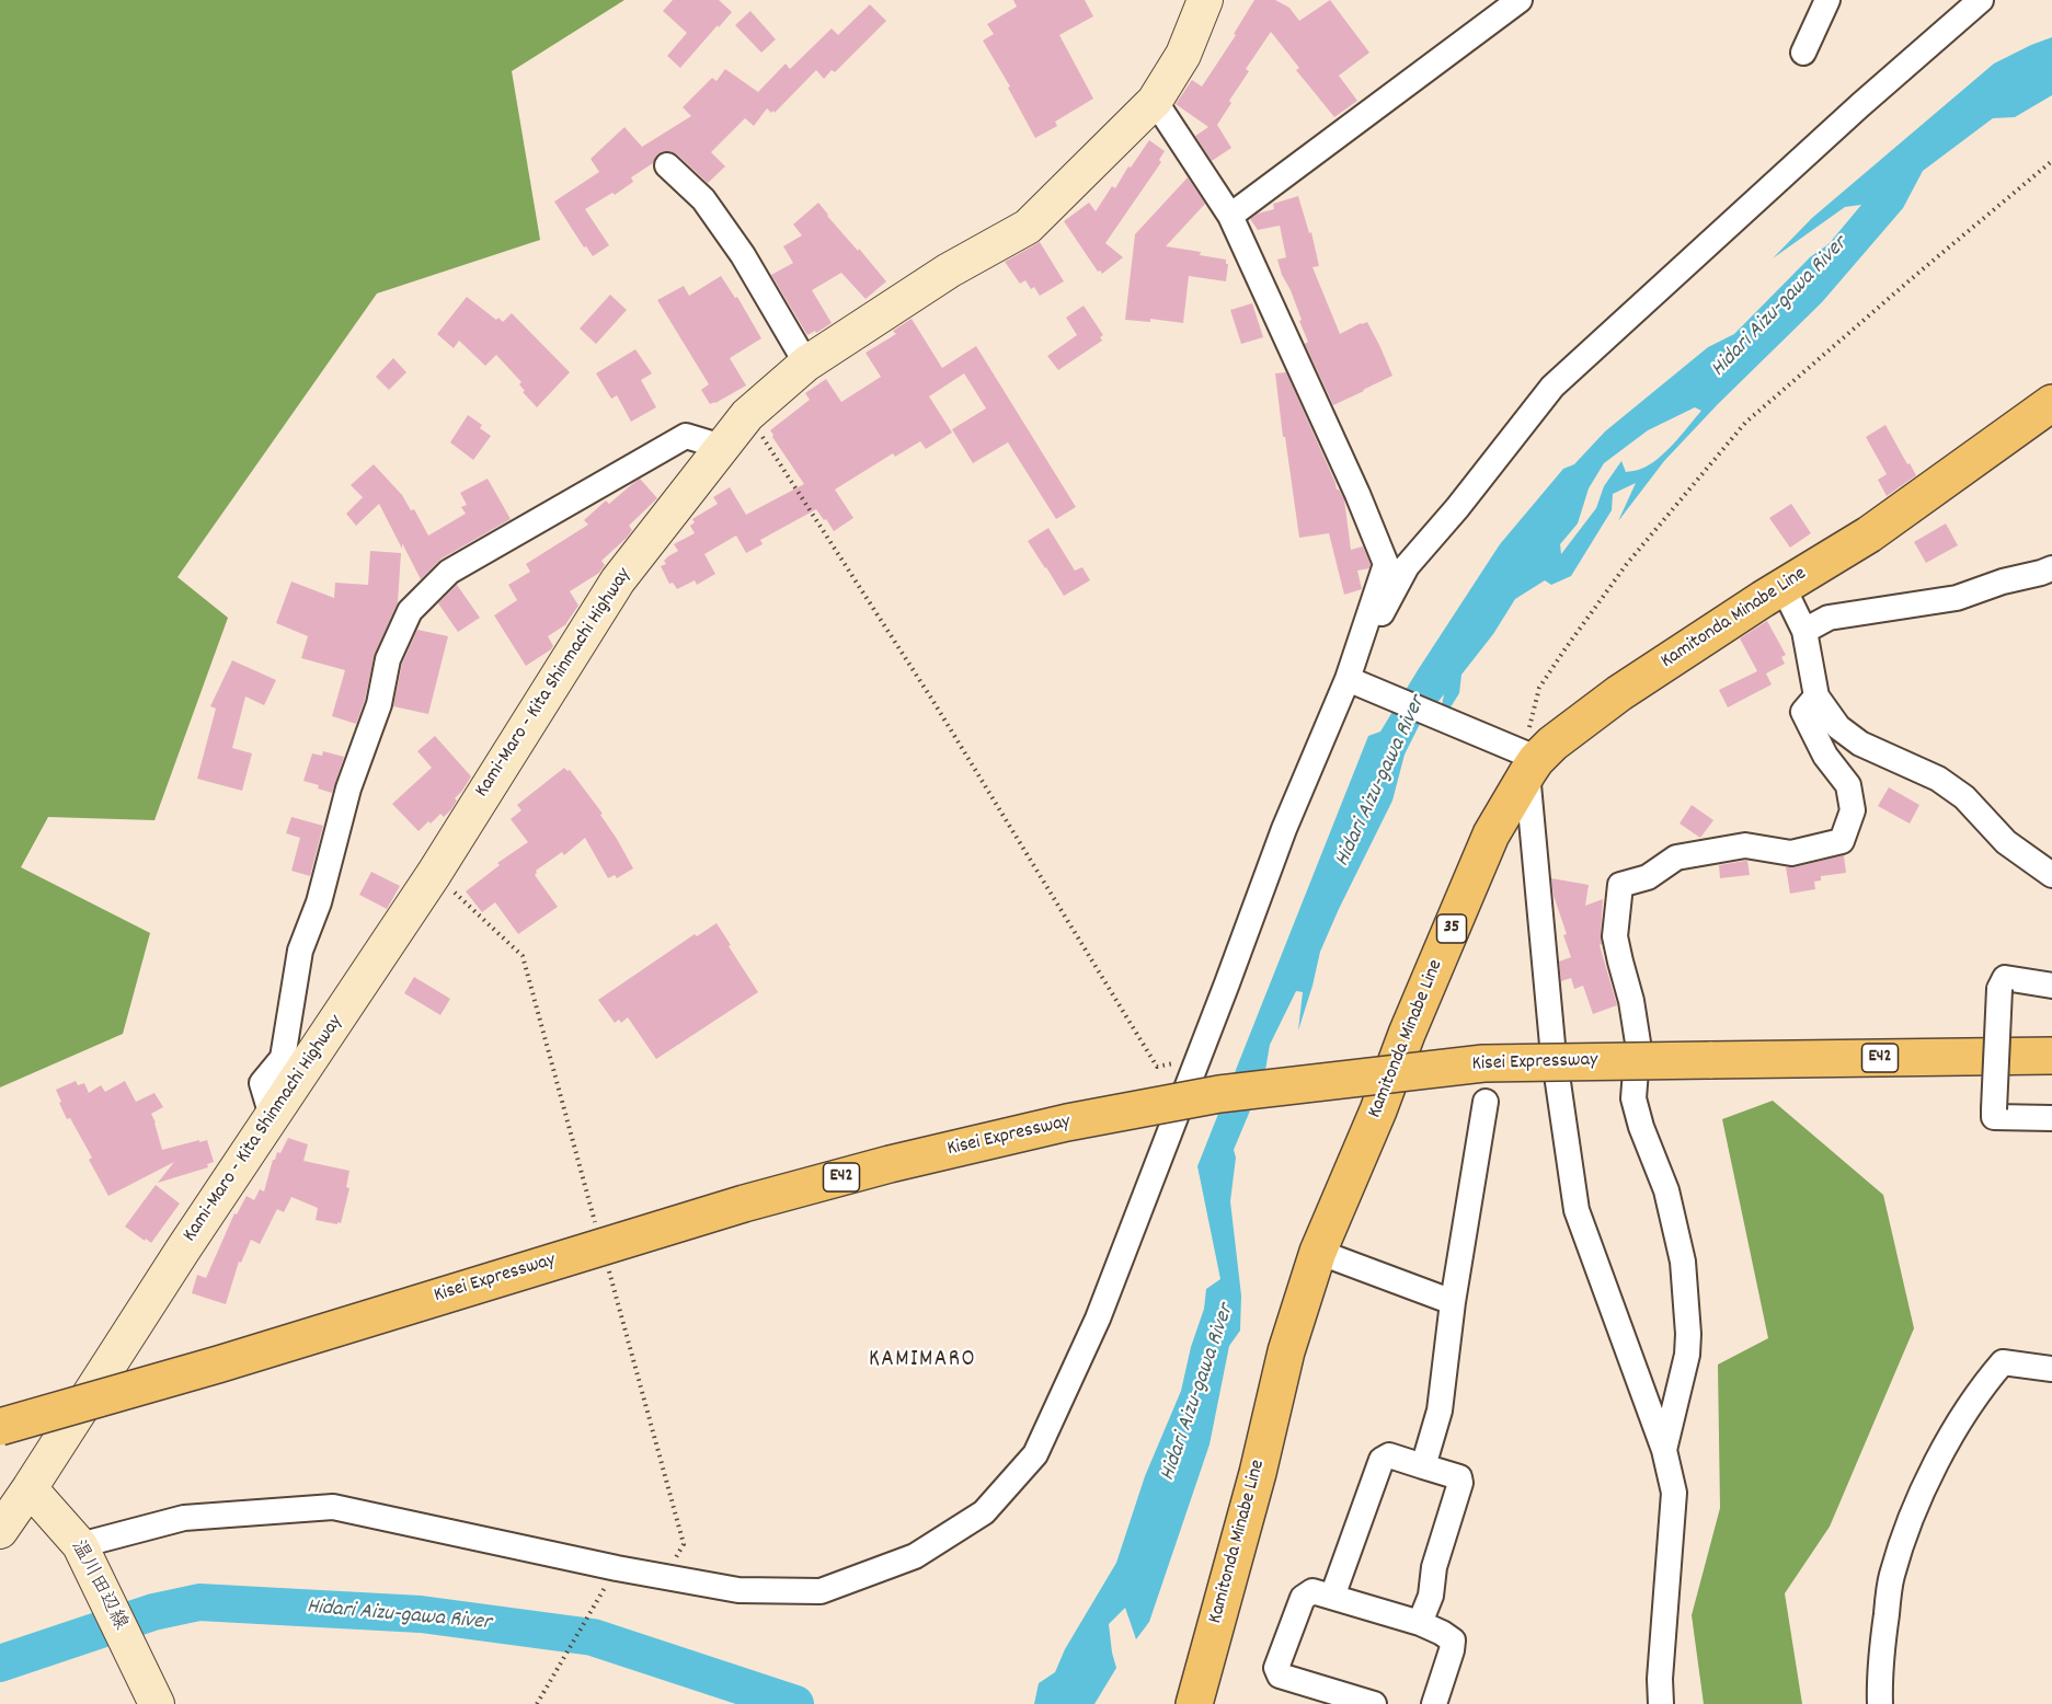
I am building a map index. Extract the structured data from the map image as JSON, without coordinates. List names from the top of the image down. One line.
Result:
{"streets":{"main road":["Kamitonda Minabe Line","Kami-Maro - Kita Shinmachi Highway","35","E42","Kisei Expressway","温川田辺線"]},"crossings":[["Kami-Maro - Kita Shinmachi Highway","温川田辺線"]],"districts":["KAMIMARO"],"water":["Hidari Aizu-gawa River"]}
